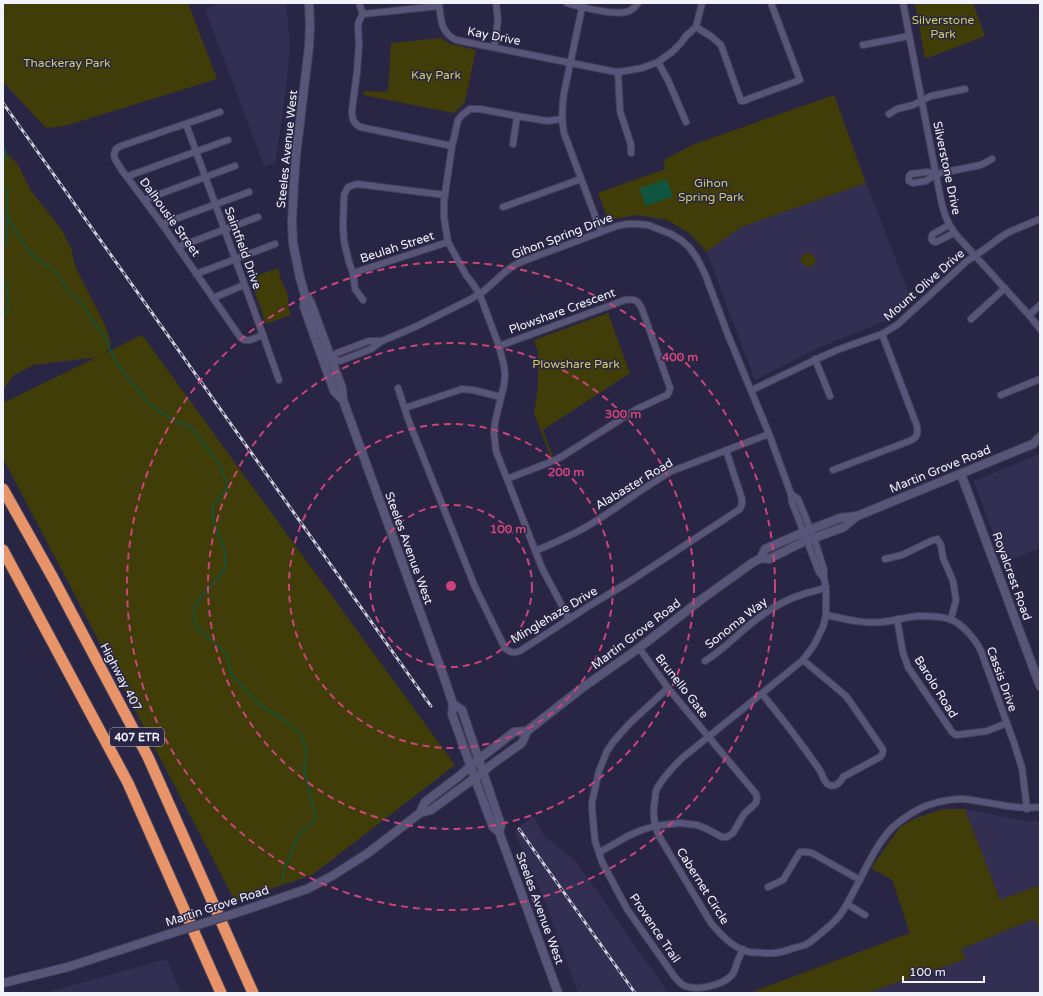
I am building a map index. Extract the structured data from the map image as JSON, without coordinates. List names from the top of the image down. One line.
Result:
{"streets":{"highway":["Highway 407","407 ETR"],"main road":["Steeles Avenue West","Martin Grove Road","Royalcrest Road"],"street":["Kay Drive","Silverstone Drive","Dalhousie Street","Gihon Spring Drive","Beulah Street","Saintfield Drive","Mount Olive Drive","Plowshare Crescent","Alabaster Road","Minglehaze Drive","Sonoma Way","Cassis Drive","Brunello Gate","Barolo Road","Cabernet Circle","Provence Trail"]},"crossings":[["Steeles Avenue West","Gihon Spring Drive"],["Steeles Avenue West","Martin Grove Road"],["Silverstone Drive","Mount Olive Drive"],["Dalhousie Street","Saintfield Drive"],["Gihon Spring Drive","Mount Olive Drive"],["Gihon Spring Drive","Martin Grove Road"],["Gihon Spring Drive","Alabaster Road"],["Gihon Spring Drive","Cabernet Circle"],["Martin Grove Road","Royalcrest Road"],["Martin Grove Road","Brunello Gate"],["Martin Grove Road","Cabernet Circle"],["Alabaster Road","Minglehaze Drive"],["Sonoma Way","Cabernet Circle"],["Cassis Drive","Barolo Road"],["Cassis Drive","Cabernet Circle"],["Brunello Gate","Cabernet Circle"],["Brunello Gate","Provence Trail"],["Cabernet Circle","Provence Trail"]],"parks":["Silverstone Park","Thackeray Park","Kay Park","Gihon Spring Park","Plowshare Park"],"scale_bar":"100 m","rings":["400 m","300 m","200 m","100 m"]}
